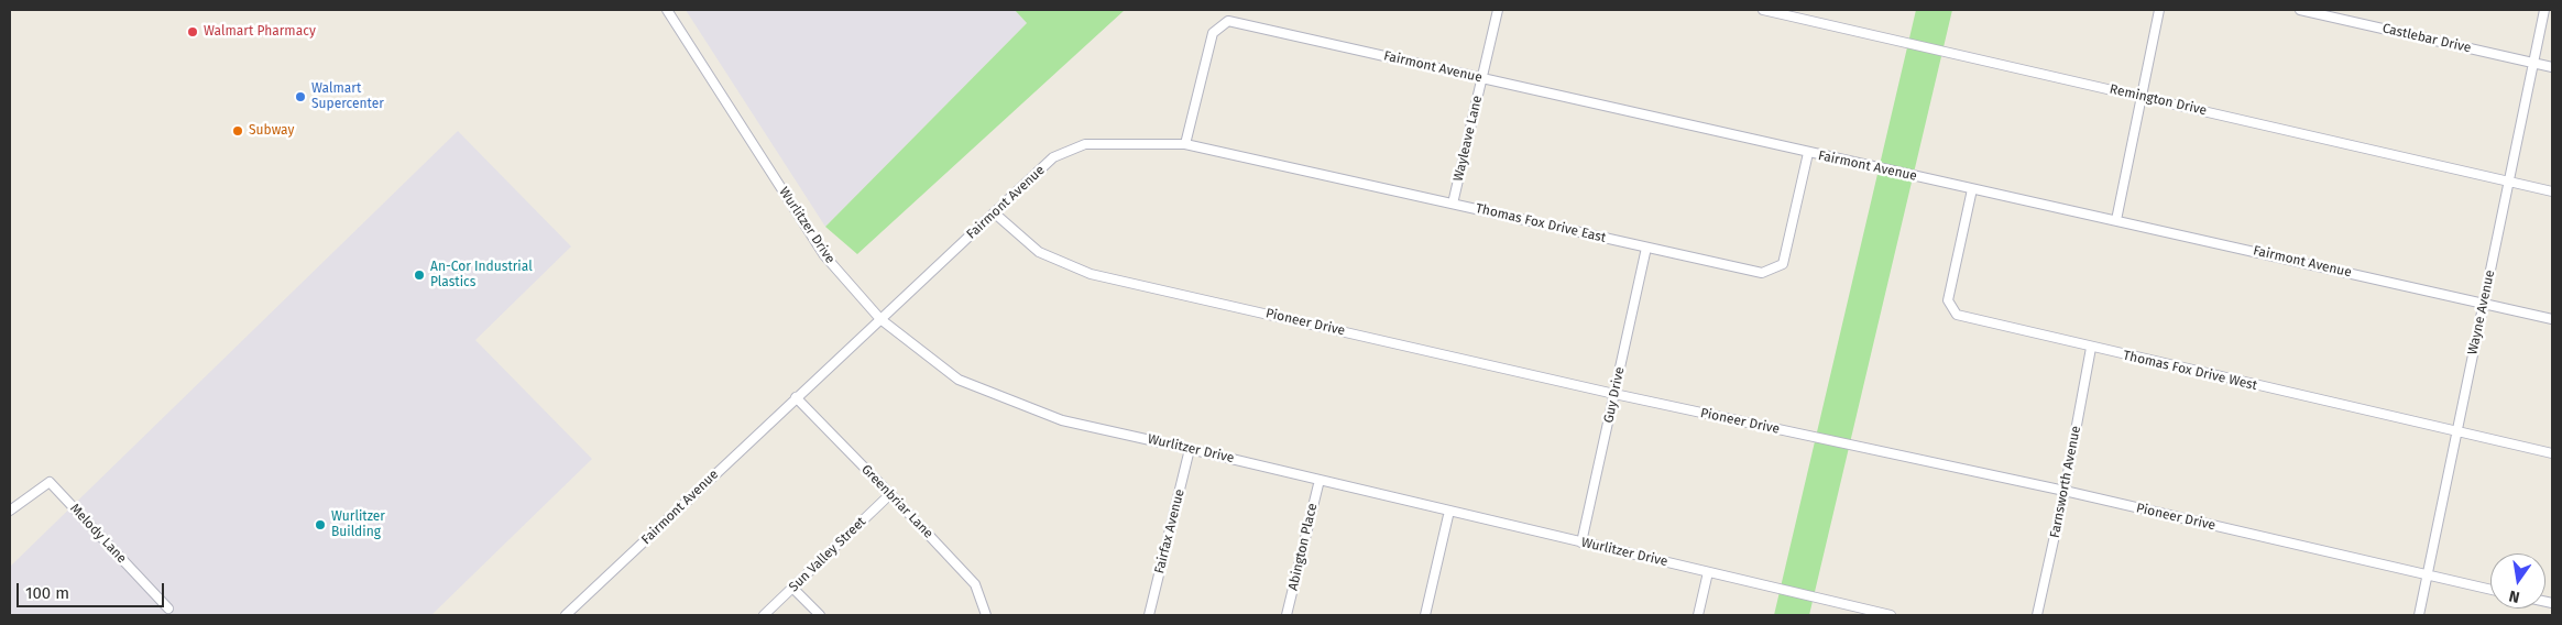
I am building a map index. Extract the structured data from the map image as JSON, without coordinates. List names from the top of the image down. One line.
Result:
{"streets":{"street":["Castlebar Drive","Fairmont Avenue","Remington Drive","Wayleave Lane","Thomas Fox Drive East","Wurlitzer Drive","Wayne Avenue","Pioneer Drive","Thomas Fox Drive West","Guy Drive","Farnsworth Avenue","Greenbriar Lane","Fairfax Avenue","Melody Lane","Abington Place","Sun Valley Street"]},"crossings":[["Castlebar Drive","Wayne Avenue"],["Fairmont Avenue","Wayleave Lane"],["Fairmont Avenue","Thomas Fox Drive East"],["Fairmont Avenue","Wurlitzer Drive"],["Fairmont Avenue","Wayne Avenue"],["Fairmont Avenue","Pioneer Drive"],["Fairmont Avenue","Thomas Fox Drive West"],["Fairmont Avenue","Greenbriar Lane"],["Remington Drive","Wayne Avenue"],["Wayleave Lane","Thomas Fox Drive East"],["Thomas Fox Drive East","Guy Drive"],["Wurlitzer Drive","Guy Drive"],["Wurlitzer Drive","Fairfax Avenue"],["Wurlitzer Drive","Abington Place"],["Wayne Avenue","Pioneer Drive"],["Wayne Avenue","Thomas Fox Drive West"],["Pioneer Drive","Guy Drive"],["Pioneer Drive","Farnsworth Avenue"],["Thomas Fox Drive West","Farnsworth Avenue"],["Greenbriar Lane","Sun Valley Street"]],"places":["Walmart Pharmacy","Walmart Supercenter","Subway","An-Cor Industrial Plastics","Wurlitzer Building"],"scale_bar":"100 m","north":"bottom"}
